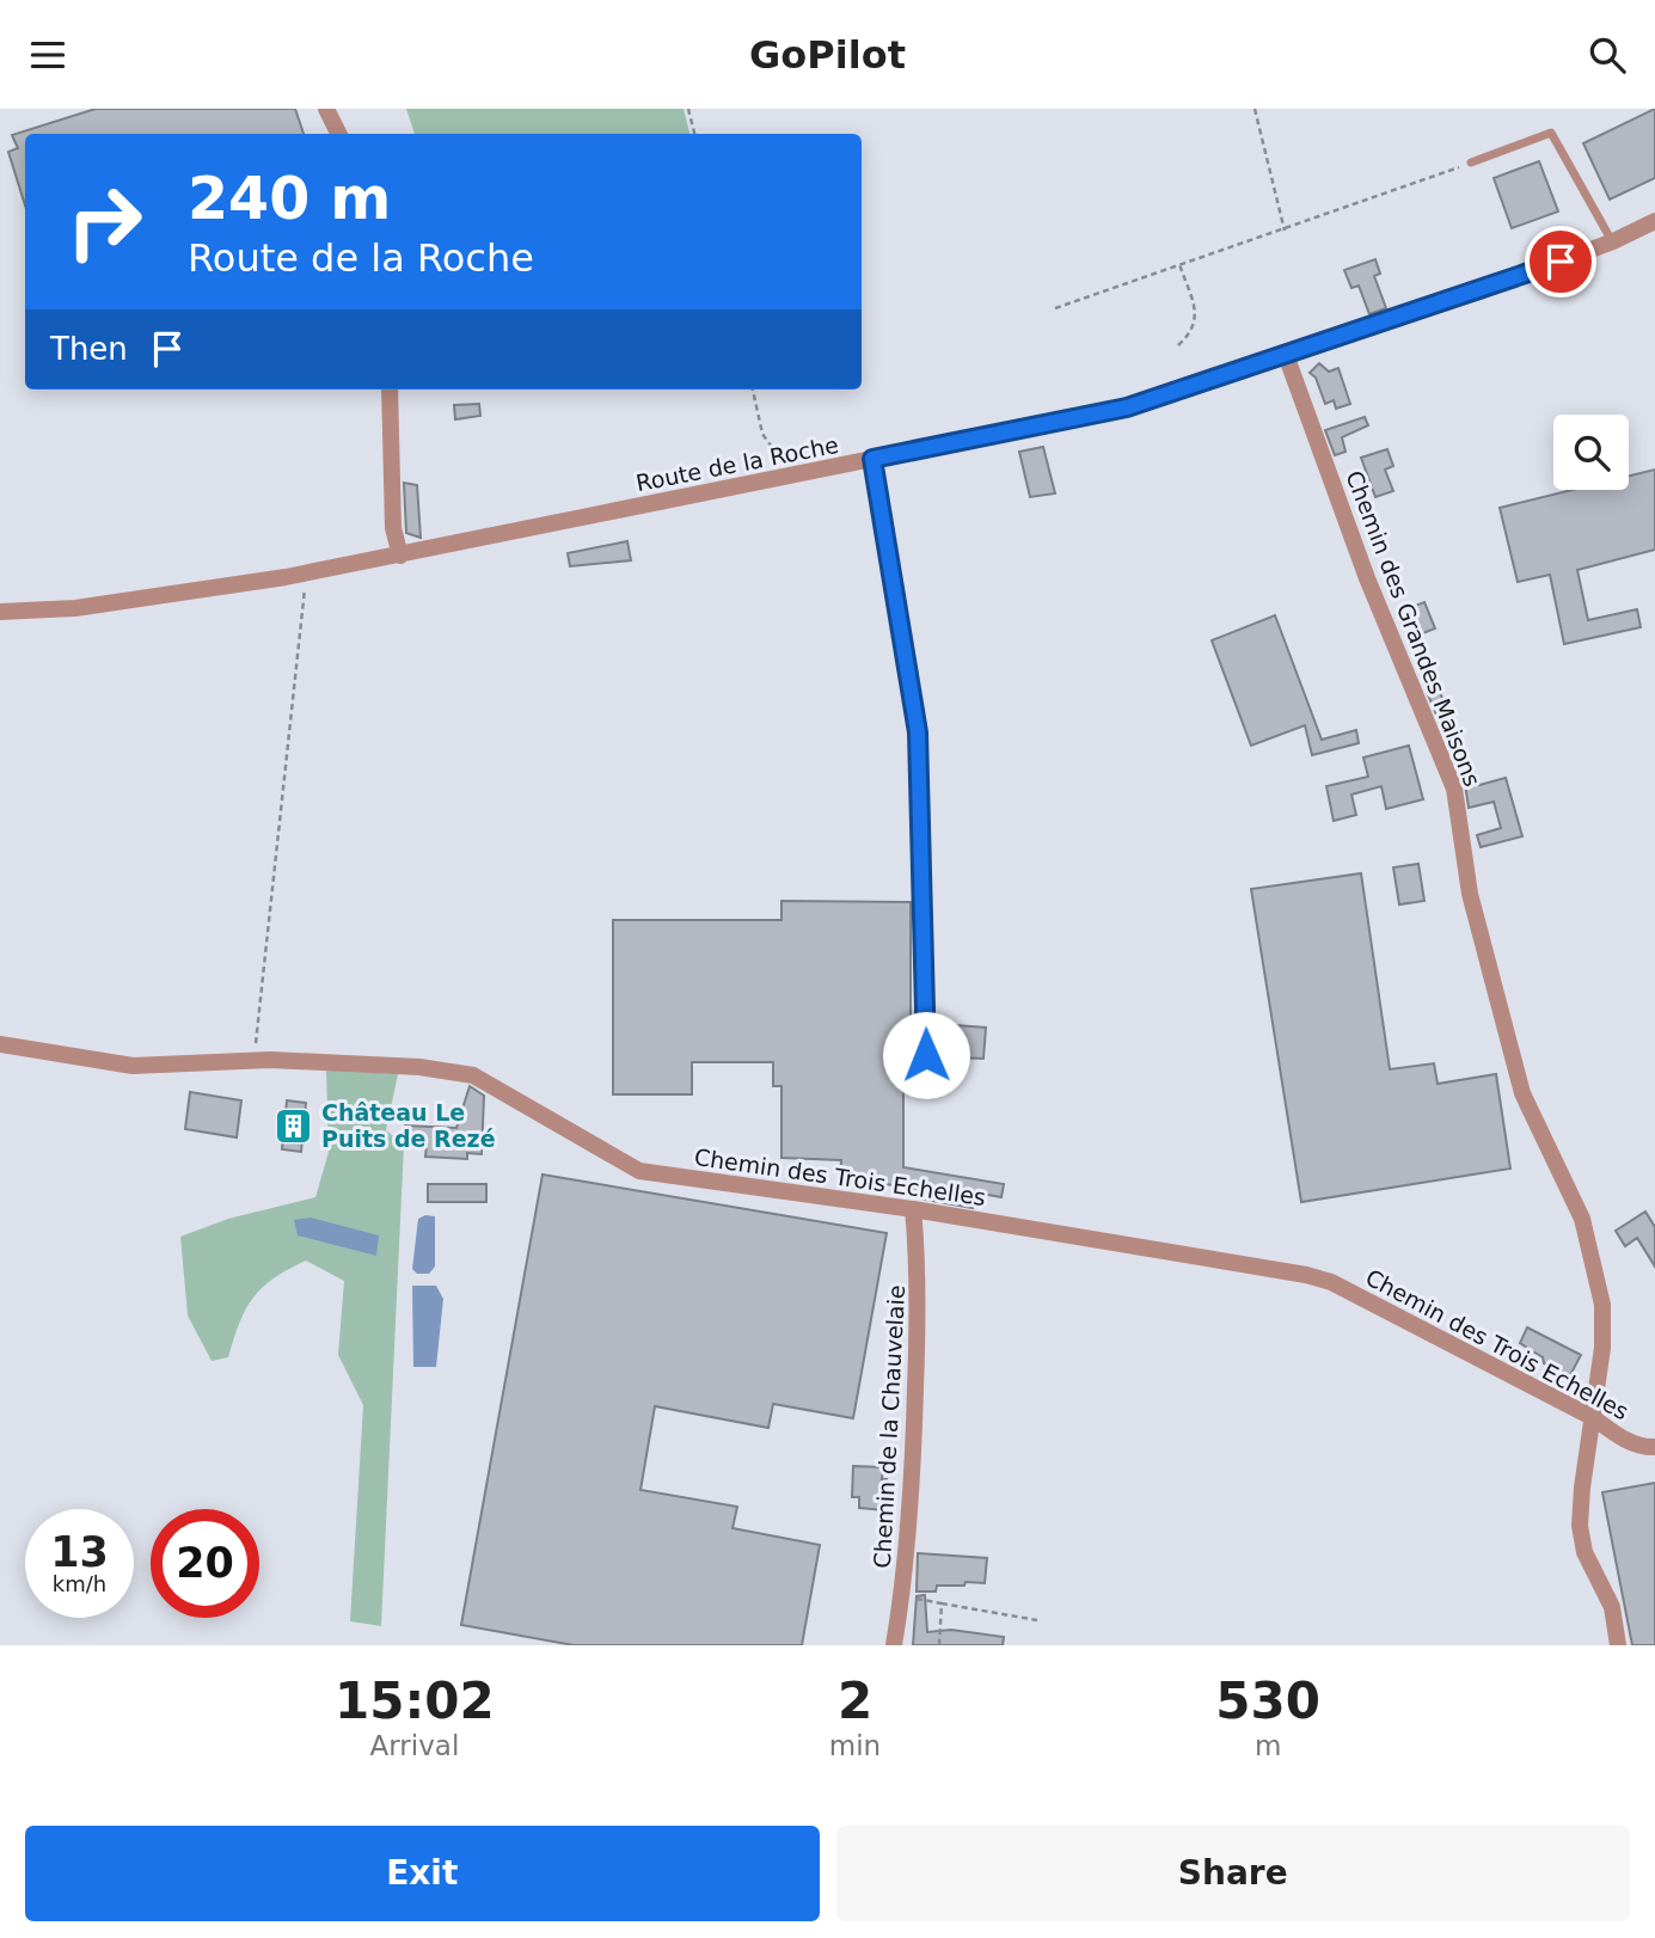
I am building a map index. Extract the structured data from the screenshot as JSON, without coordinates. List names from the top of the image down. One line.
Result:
{"streets":{"street":["Route de la Roche","Chemin des Grandes Maisons","Chemin des Trois Echelles","Chemin de la Chauvelaie"]},"crossings":[["Route de la Roche","Chemin des Grandes Maisons"],["Chemin des Grandes Maisons","Chemin des Trois Echelles"],["Chemin des Trois Echelles","Chemin de la Chauvelaie"]],"places":{"building":["Château Le Puits de Rezé"]},"page":{"header":"GoPilot","turn":["240 m","Route de la Roche"],"then":"Then","speed":"13 km/h","limit":"20","eta":["15:02","Arrival","2","min","530","m"],"buttons":["Exit","Share"]}}
